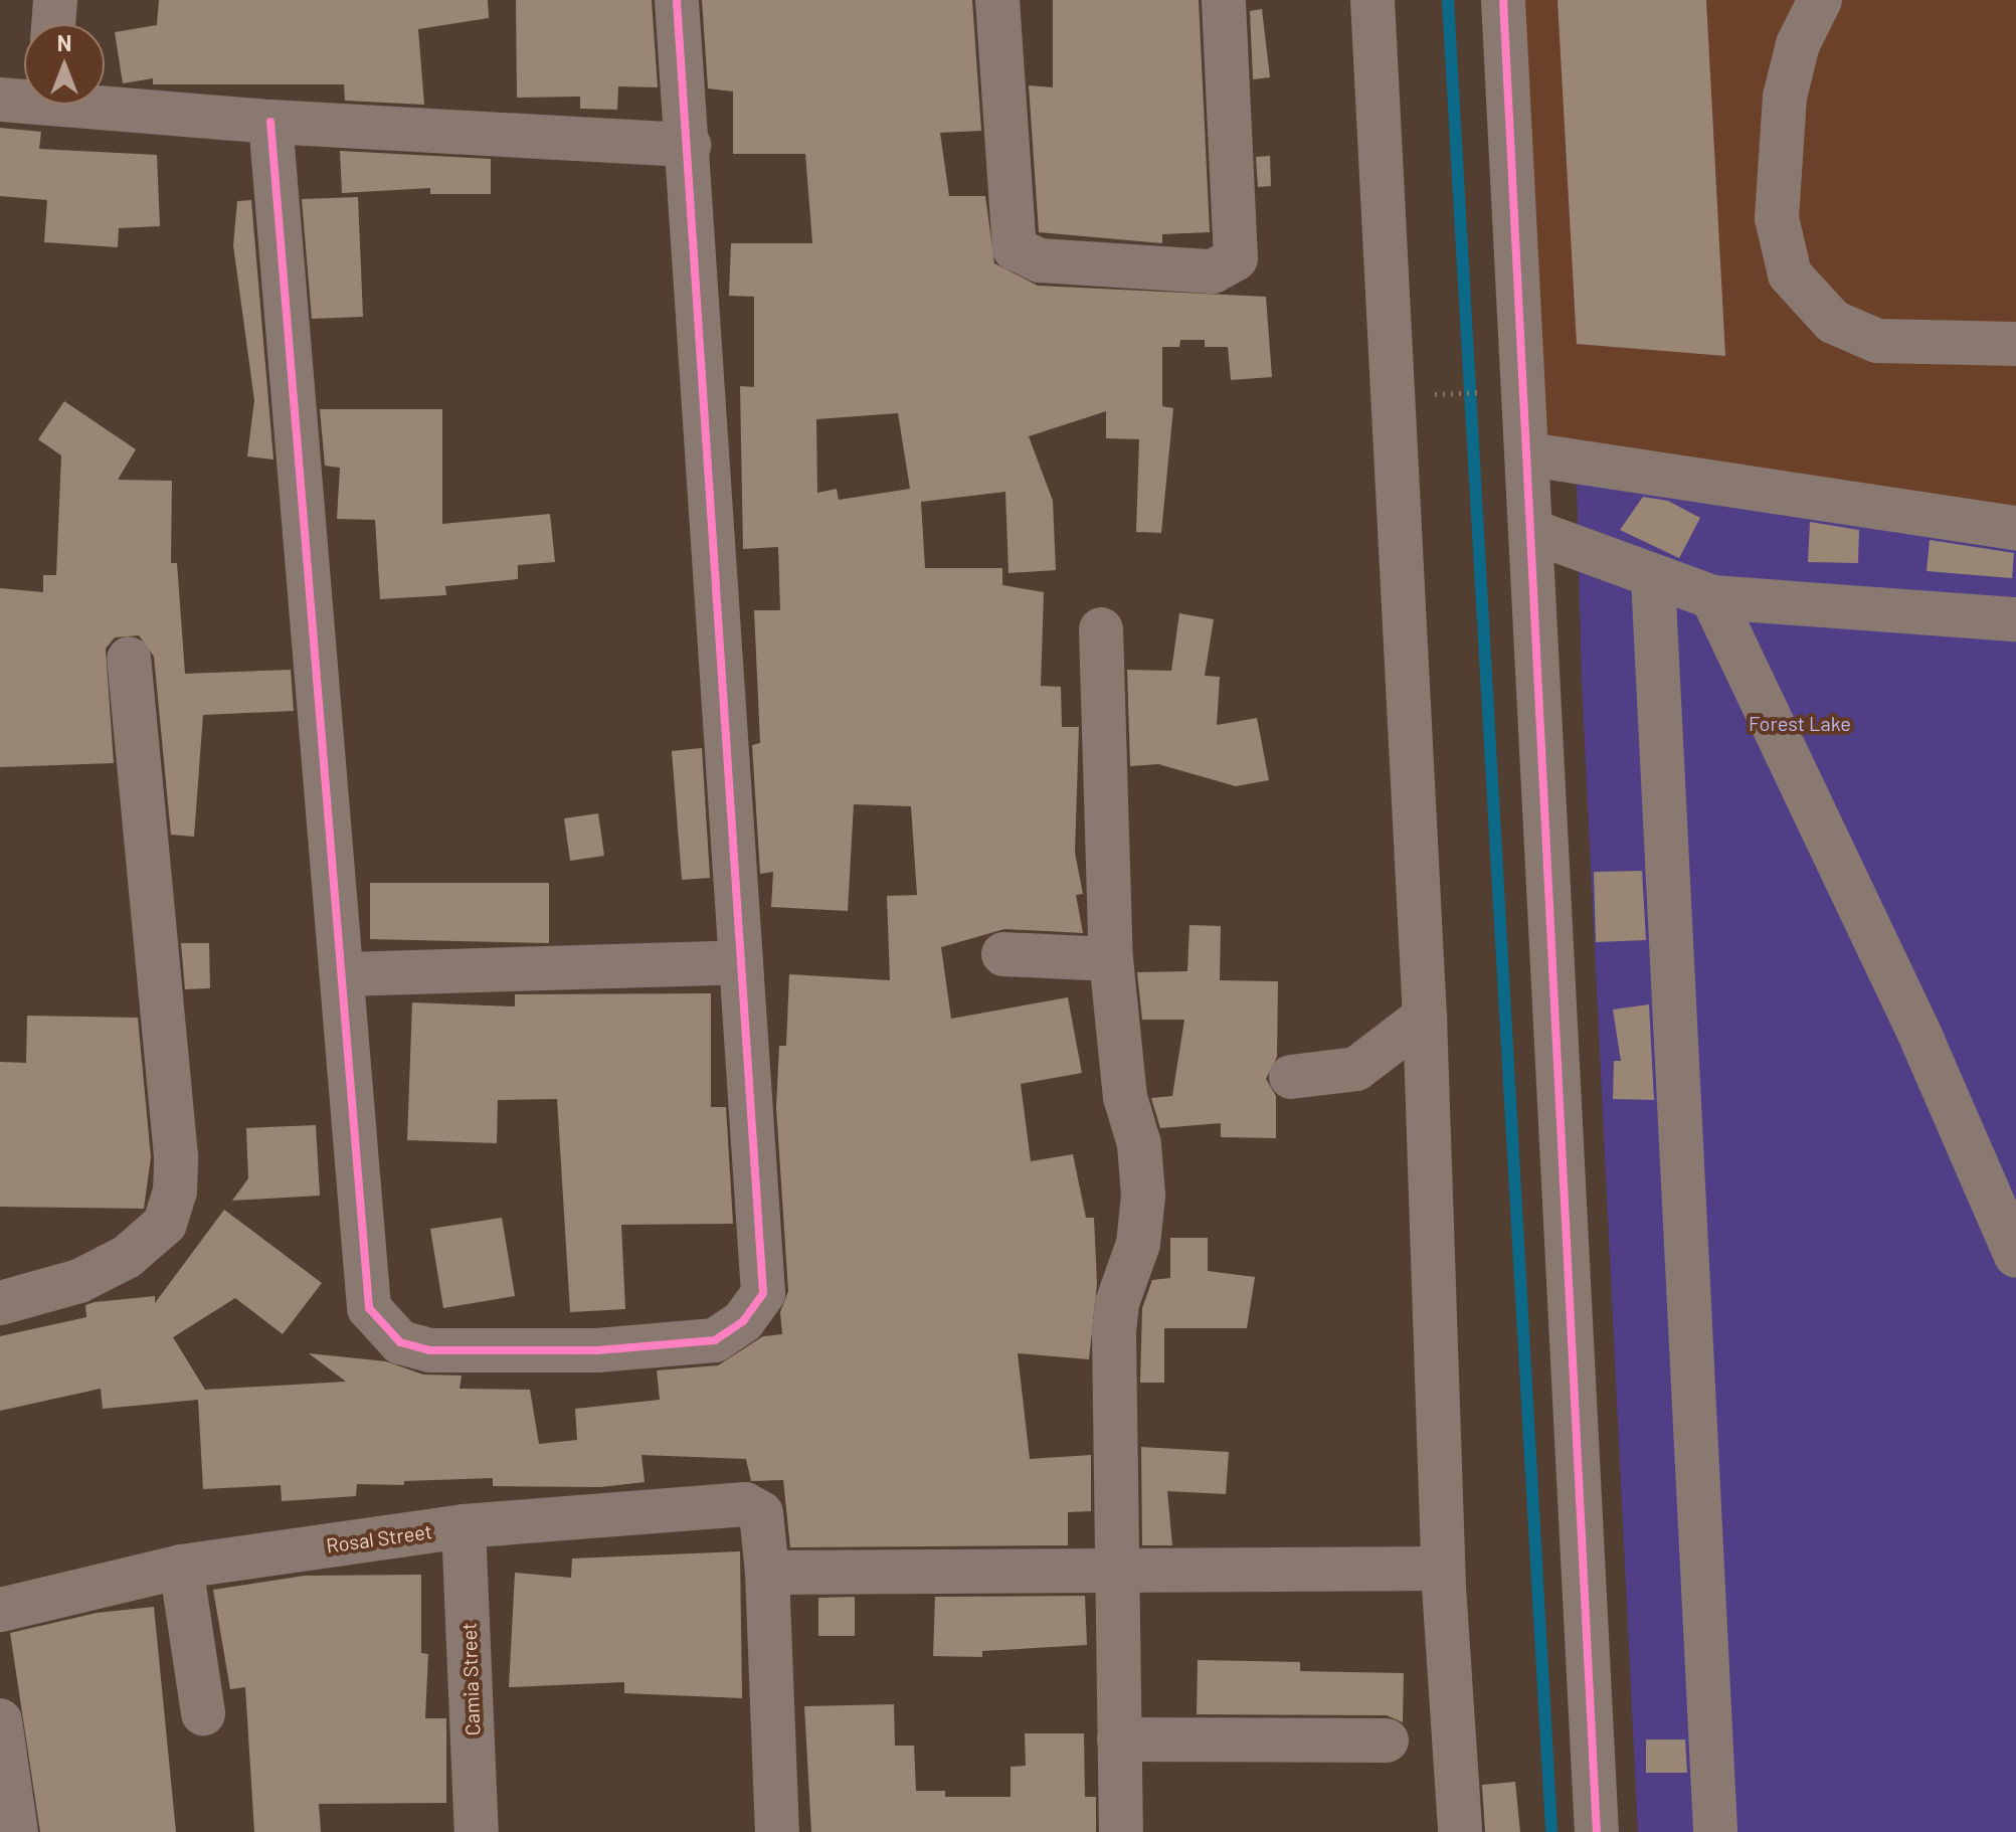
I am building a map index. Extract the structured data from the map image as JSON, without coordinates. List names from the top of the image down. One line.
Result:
{"streets":{"street":["Rosal Street","Camia Street"]},"crossings":[["Rosal Street","Camia Street"]],"parks":["Forest Lake"],"north":"top"}
